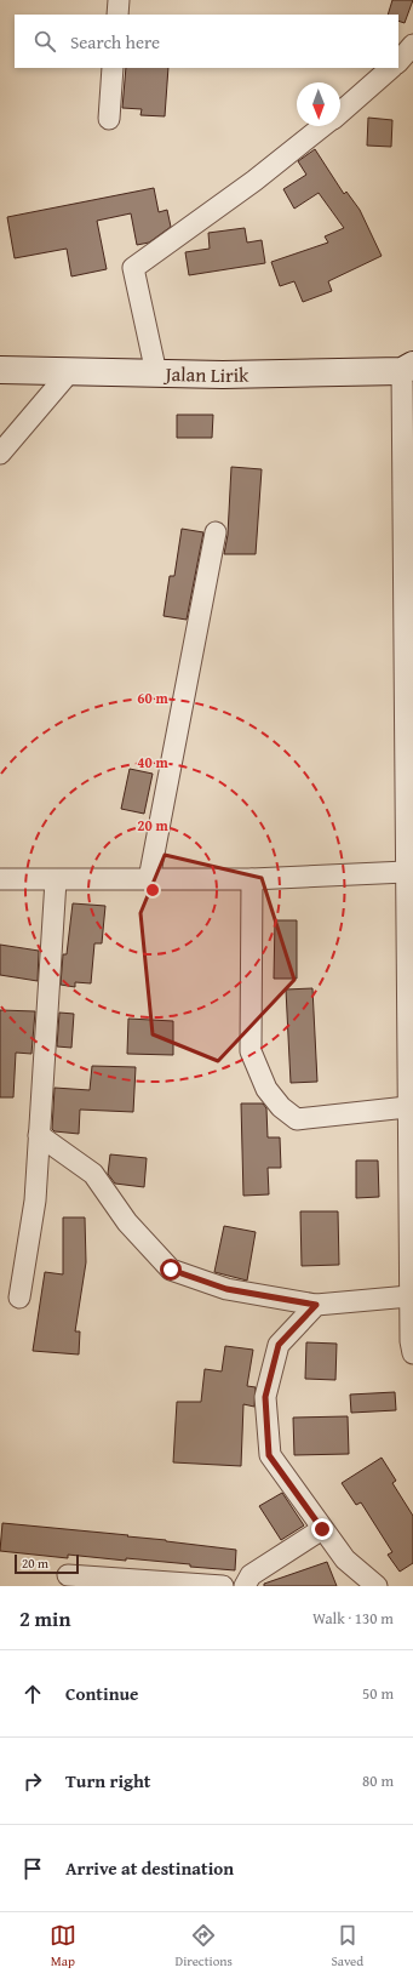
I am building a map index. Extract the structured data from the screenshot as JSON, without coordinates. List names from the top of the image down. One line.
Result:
{"streets":{"main road":["Jalan Lirik"]},"scale_bar":"20 m","north":"bottom","page":{"search":"Search here","scale":"20 m","heading":["2 min","Walk · 130 m"],"list":[["Continue","50 m"],["Turn right","80 m"],"Arrive at destination"],"nav":["Map","Directions","Saved"]},"rings":["60 m","40 m","20 m"]}
